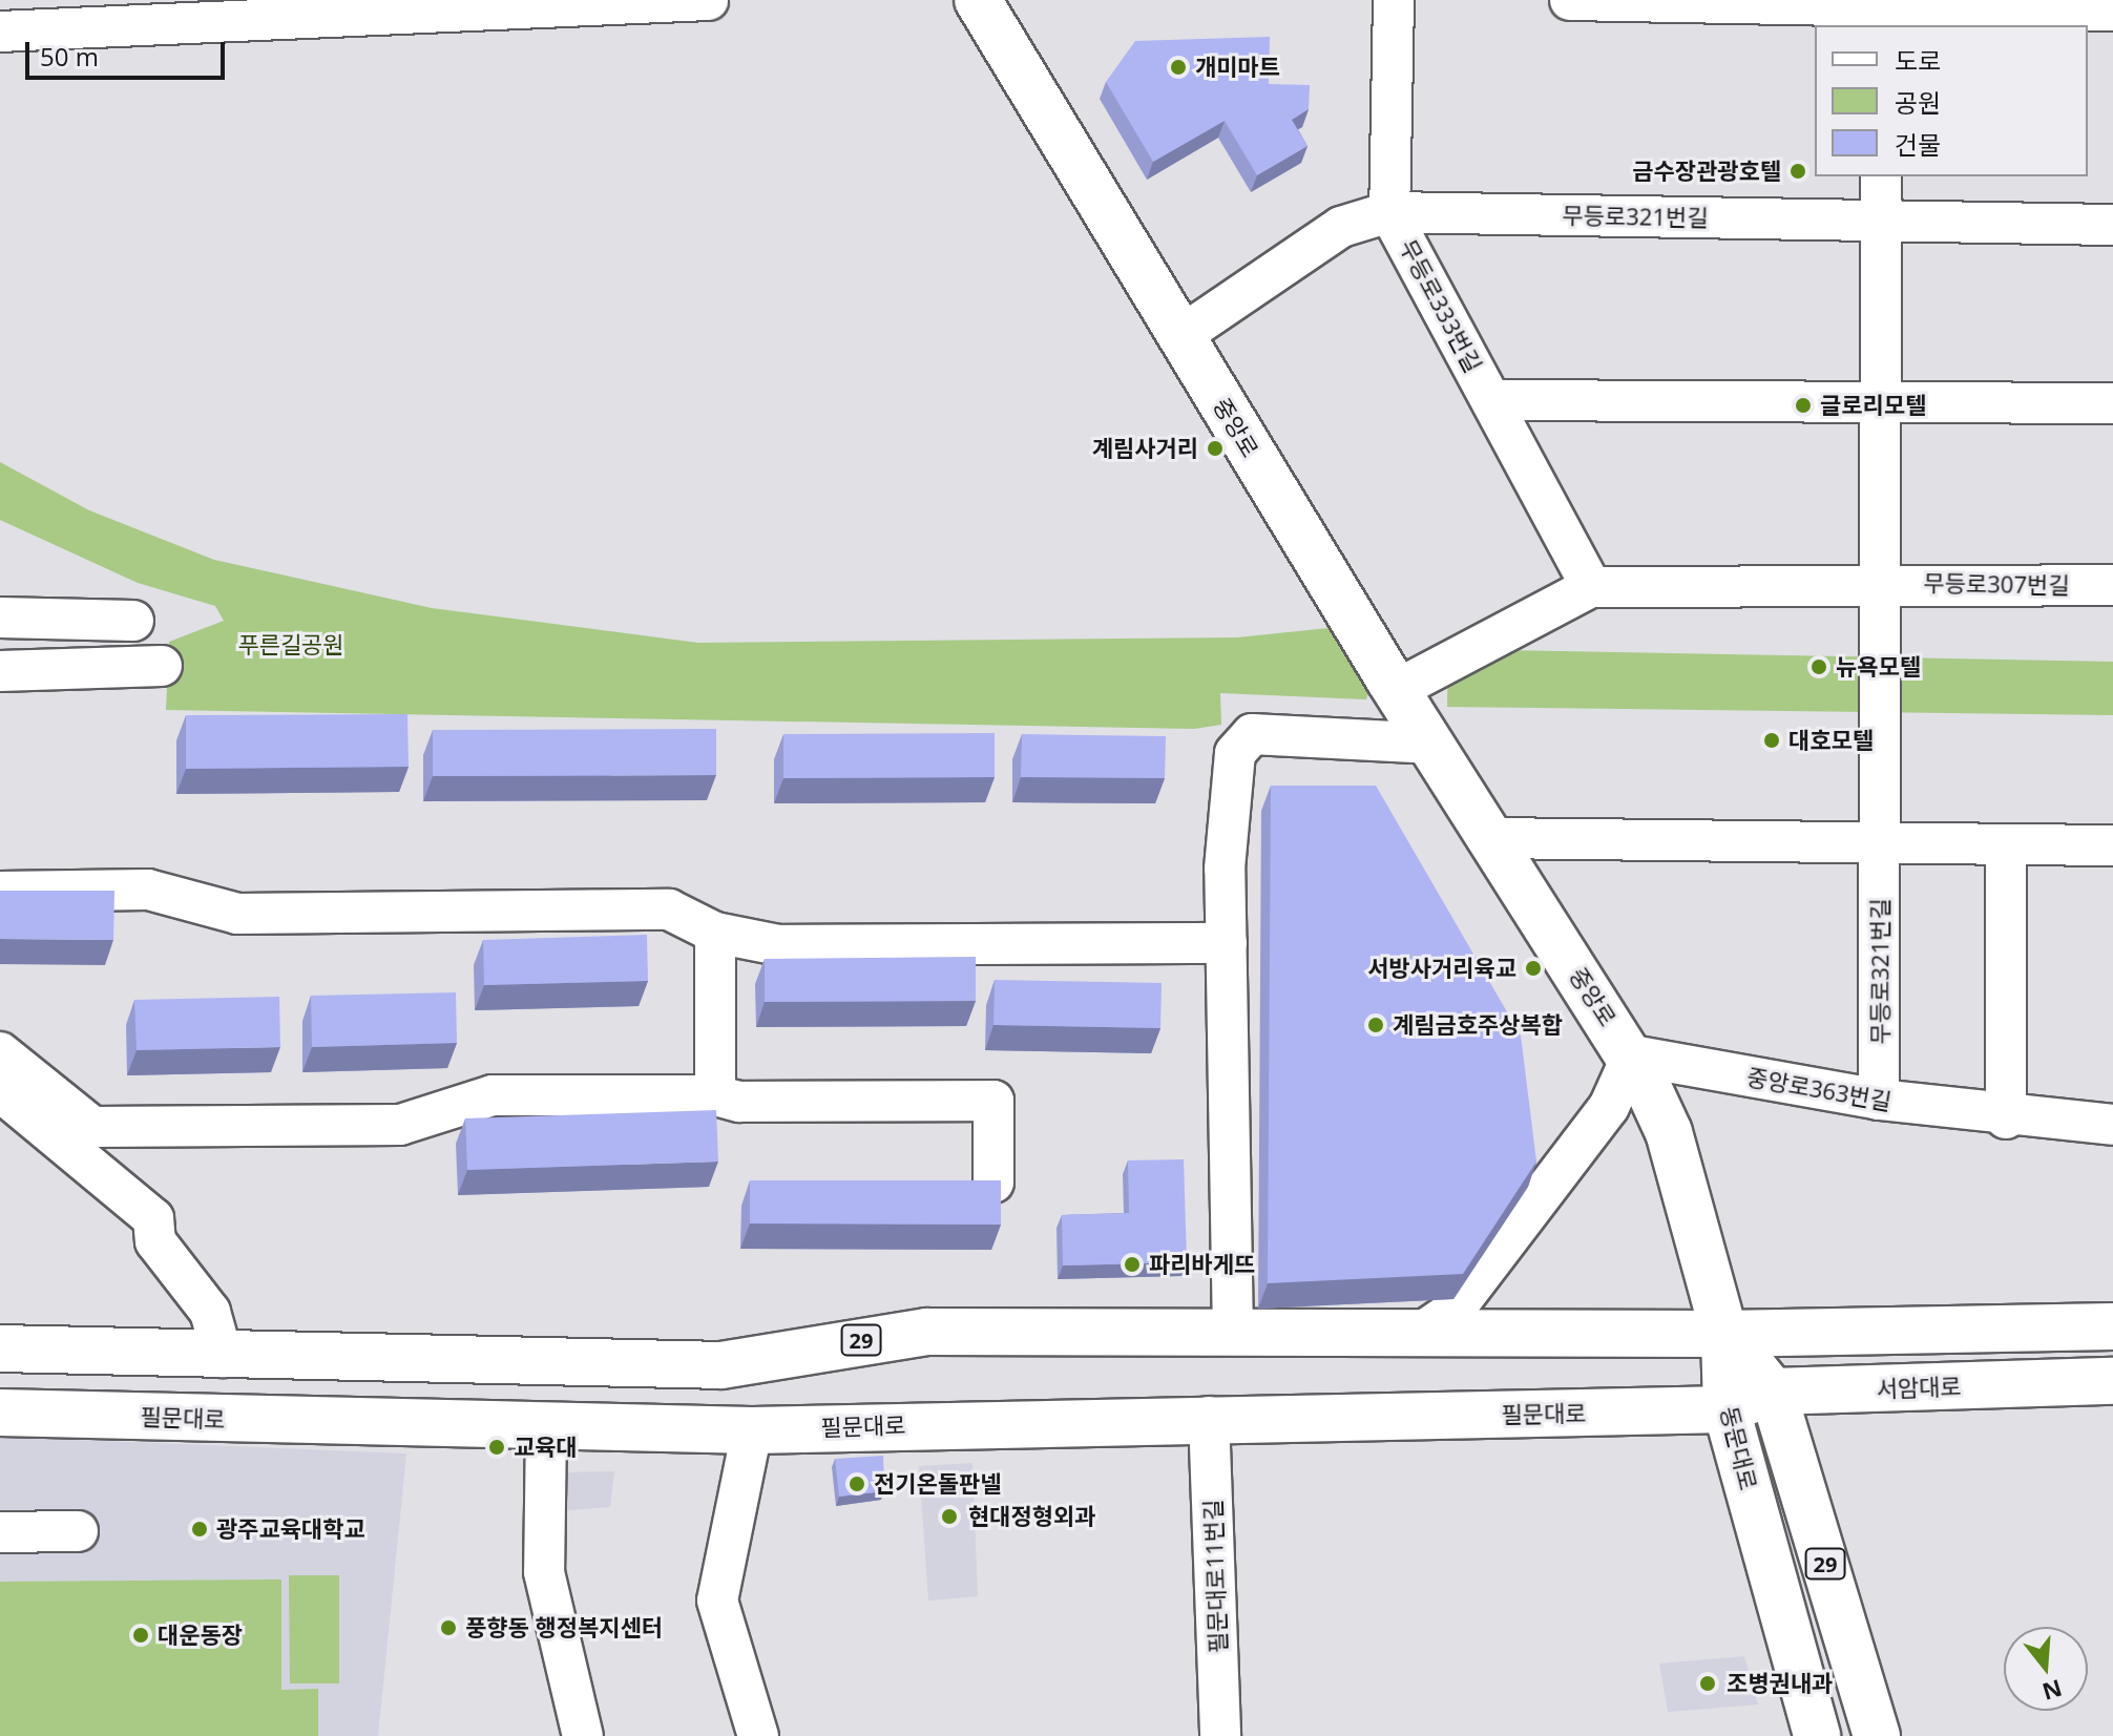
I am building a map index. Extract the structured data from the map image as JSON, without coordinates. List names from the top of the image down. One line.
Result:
{"streets":{"main road":["중앙로","29","서암대로","필문대로","동문대로"],"street":["무등로321번길","무등로333번길","무등로307번길","중앙로363번길","필문대로11번길"]},"crossings":[["무등로321번길","무등로333번길"],["무등로321번길","무등로307번길"],["무등로321번길","중앙로363번길"],["중앙로","중앙로363번길"],["중앙로","29"],["중앙로","동문대로"],["29","동문대로"],["서암대로","필문대로"],["서암대로","동문대로"],["필문대로","동문대로"],["필문대로","필문대로11번길"]],"parks":["푸른길공원"],"places":["개미마트","금수장관광호텔","글로리모텔","계림사거리","뉴욕모텔","대호모텔","서방사거리육교","계림금호주상복합","파리바게뜨","교육대","전기온돌판넬","현대정형외과","광주교육대학교","풍향동 행정복지센터","대운동장","조병권내과"],"legend":["도로","공원","건물"],"scale_bar":"50 m","north":"bottom"}
